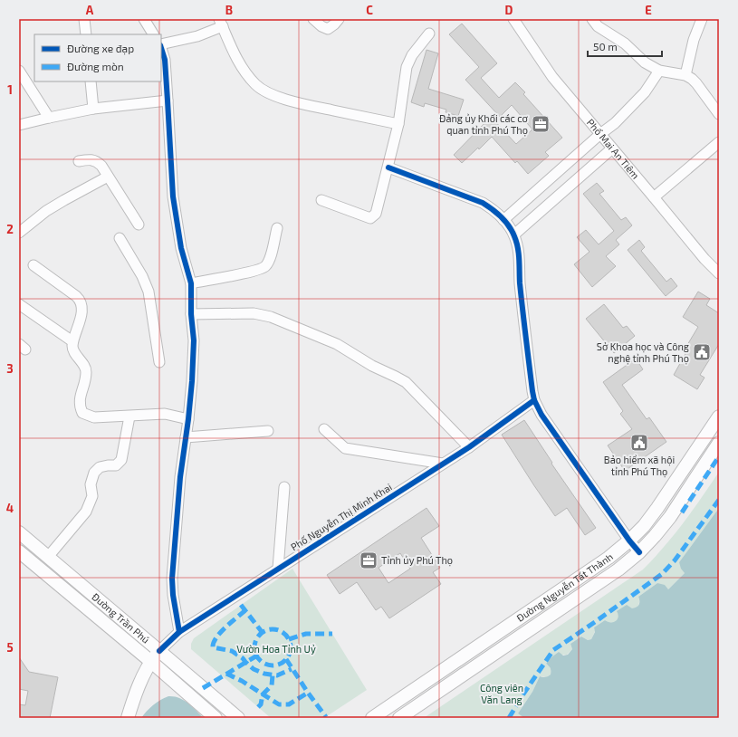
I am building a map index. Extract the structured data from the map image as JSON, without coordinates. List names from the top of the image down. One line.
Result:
{"streets":{"main road":["Đường Nguyễn Tất Thành","Đường Trần Phú"],"street":["Phố Mai An Tiêm","Phố Nguyễn Thị Minh Khai"]},"crossings":[["Phố Nguyễn Thị Minh Khai","Đường Trần Phú"]],"parks":["Vườn Hoa Tỉnh Uỷ","Công viên Văn Lang"],"places":{"office":["Đảng ủy Khối các cơ quan tỉnh Phú Thọ","Tỉnh ủy Phú Thọ"],"public building":["Sở Khoa học và Công nghệ tỉnh Phú Thọ","Bảo hiểm xã hội tỉnh Phú Thọ"]},"legend":["Đường xe đạp","Đường mòn"],"scale_bar":"50 m","grid":{"columns":["A","B","C","D","E"],"rows":["1","2","3","4","5"]}}
